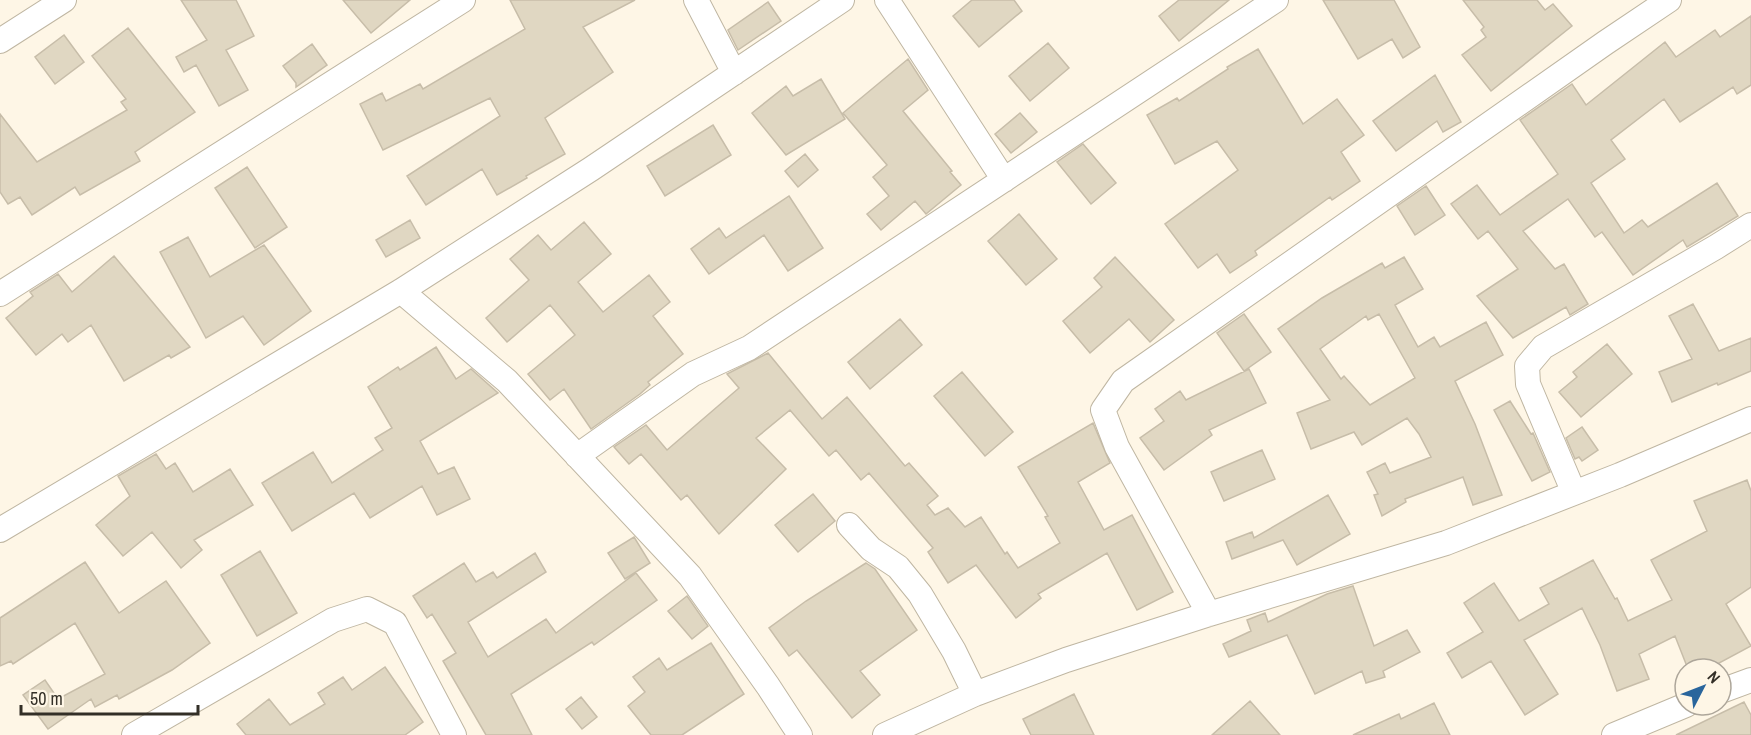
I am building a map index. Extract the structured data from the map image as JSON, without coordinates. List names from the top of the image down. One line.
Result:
{"scale_bar":"50 m","north":"top right"}
